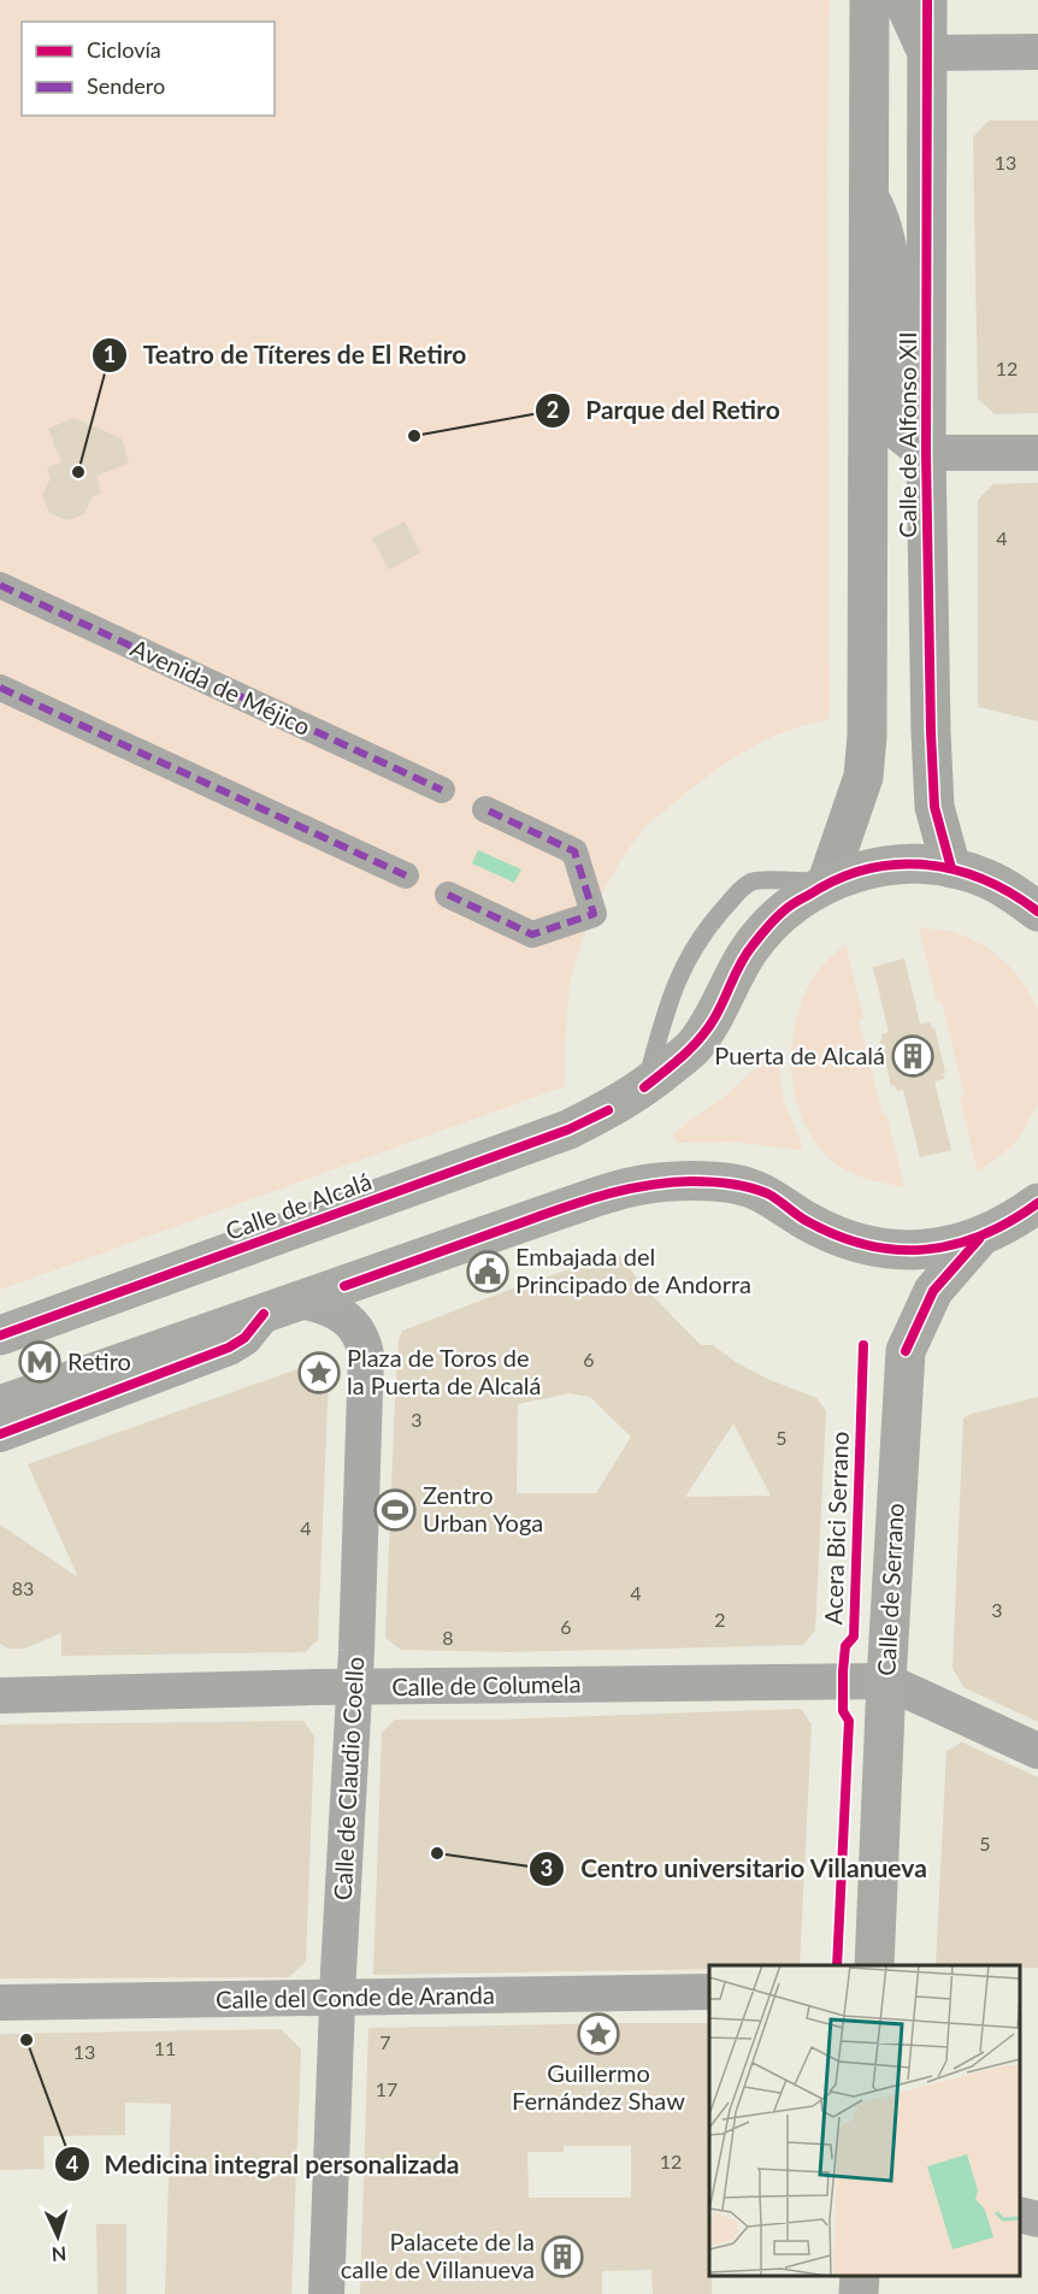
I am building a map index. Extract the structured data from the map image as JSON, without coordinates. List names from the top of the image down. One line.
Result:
{"streets":{"main road":["Calle de Alfonso XII","Calle de Alcalá","Calle de Serrano"],"street":["Avenida de Méjico","Calle de Columela","Calle de Claudio Coello","Calle del Conde de Aranda"],"cycle path":["Acera Bici Serrano"]},"crossings":[["Calle de Alfonso XII","Calle de Alcalá"],["Calle de Serrano","Calle de Columela"],["Calle de Columela","Calle de Claudio Coello"],["Calle de Claudio Coello","Calle del Conde de Aranda"]],"places":{"other":["Parque del Retiro","Teatro de Títeres de El Retiro","Centro universitario Villanueva","Medicina integral personalizada"],"building":["Puerta de Alcalá","Palacete de la calle de Villanueva"],"public building":["Embajada del Principado de Andorra"],"metro station":["Retiro"],"place":["Plaza de Toros de la Puerta de Alcalá","Guillermo Fernández Shaw"],"sports":["Zentro Urban Yoga"]},"house_numbers":["13","12","4","6","3","5","4","83","4","3","2","6","8","5","7","11","13","17","12"],"legend":["Ciclovía","Sendero"],"north":"bottom"}
